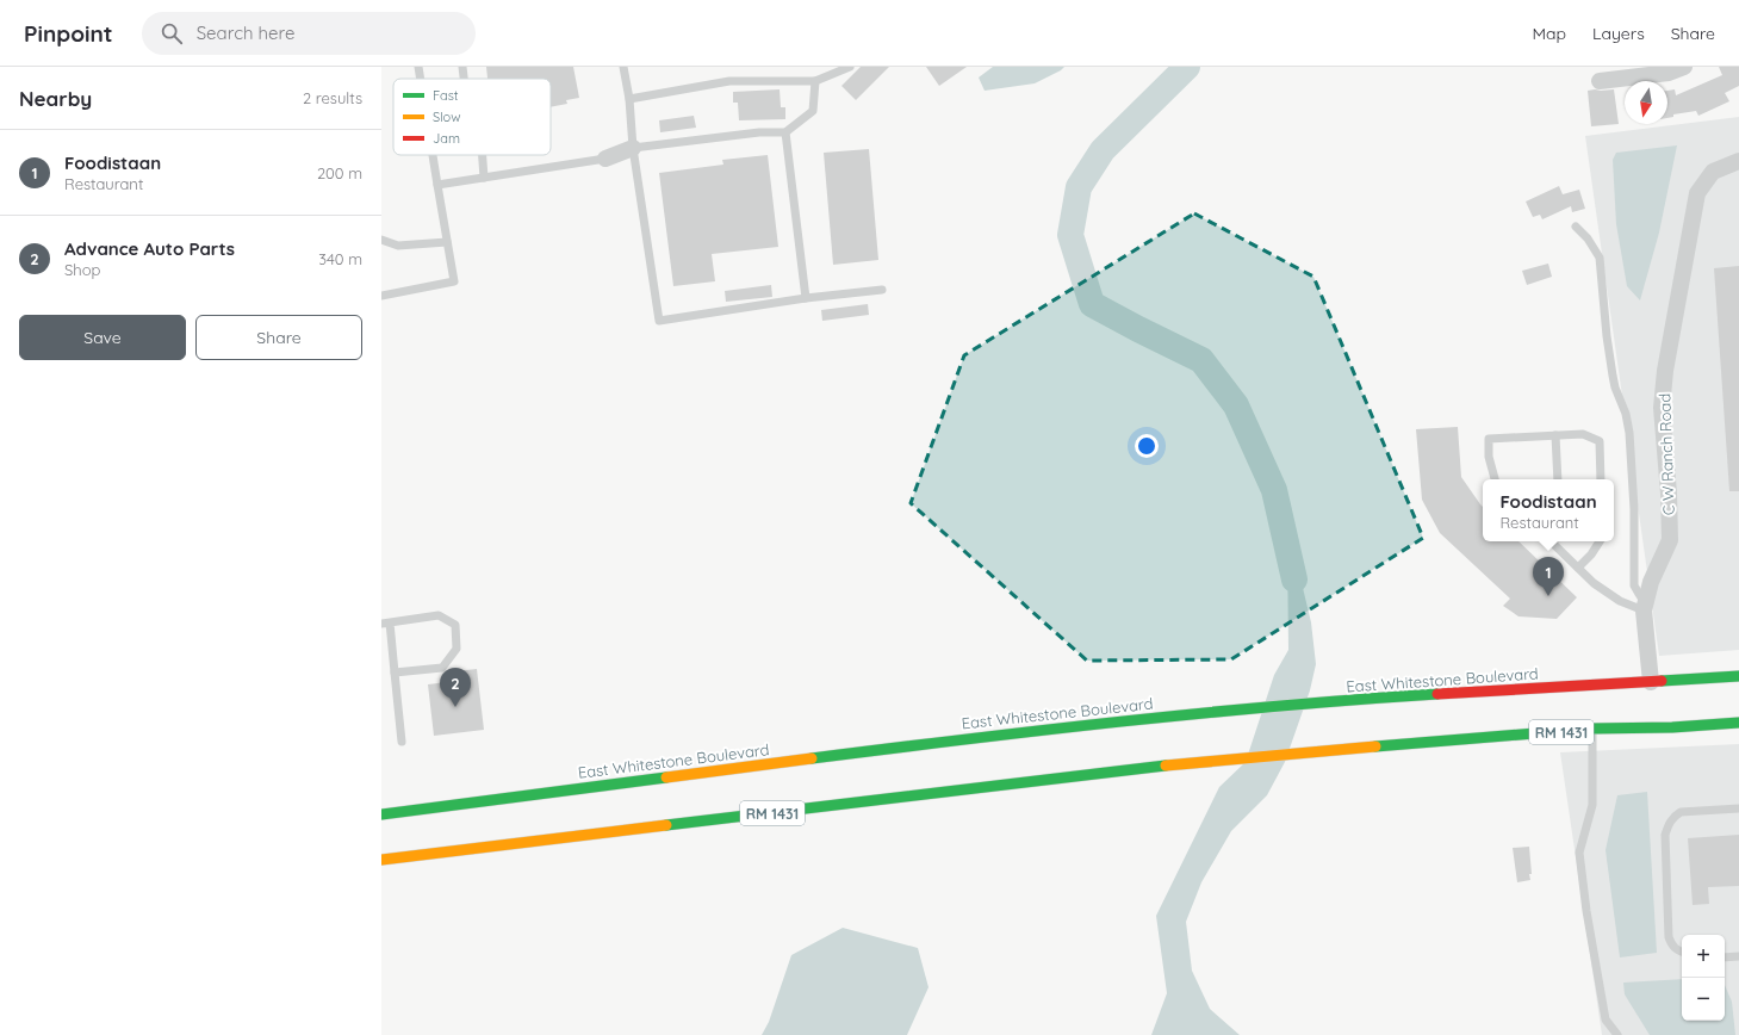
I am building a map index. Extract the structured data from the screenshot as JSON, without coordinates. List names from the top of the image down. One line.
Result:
{"streets":{"main road":["East Whitestone Boulevard","RM 1431"],"street":["C W Ranch Road"]},"crossings":[["C W Ranch Road","East Whitestone Boulevard"]],"legend":["Fast","Slow","Jam"],"north":"bottom","page":{"header":"Pinpoint","search":"Search here","nav":["Map","Layers","Share"],"heading":["Nearby","2 results"],"list":[{"mark":"1","name":"Foodistaan","note":"Restaurant","value":"200 m"},{"mark":"2","name":"Advance Auto Parts","note":"Shop","value":"340 m"}],"buttons":["Save","Share"],"popup":["Foodistaan","Restaurant"],"pins":["1","2"],"map_buttons":["+","−"]}}
